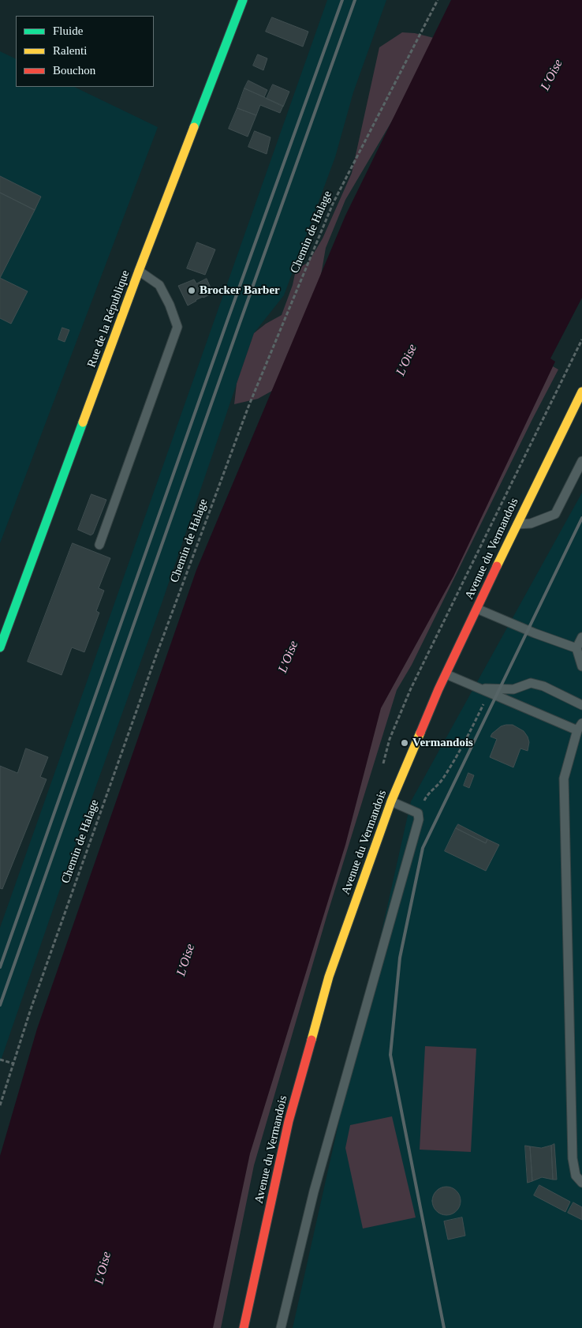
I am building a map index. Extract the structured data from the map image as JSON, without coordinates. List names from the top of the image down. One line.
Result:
{"streets":{"street":["Rue de la République","Avenue du Vermandois"],"path":["Chemin de Halage"]},"water":["L'Oise"],"places":["Brocker Barber","Vermandois"],"legend":["Fluide","Ralenti","Bouchon"]}
